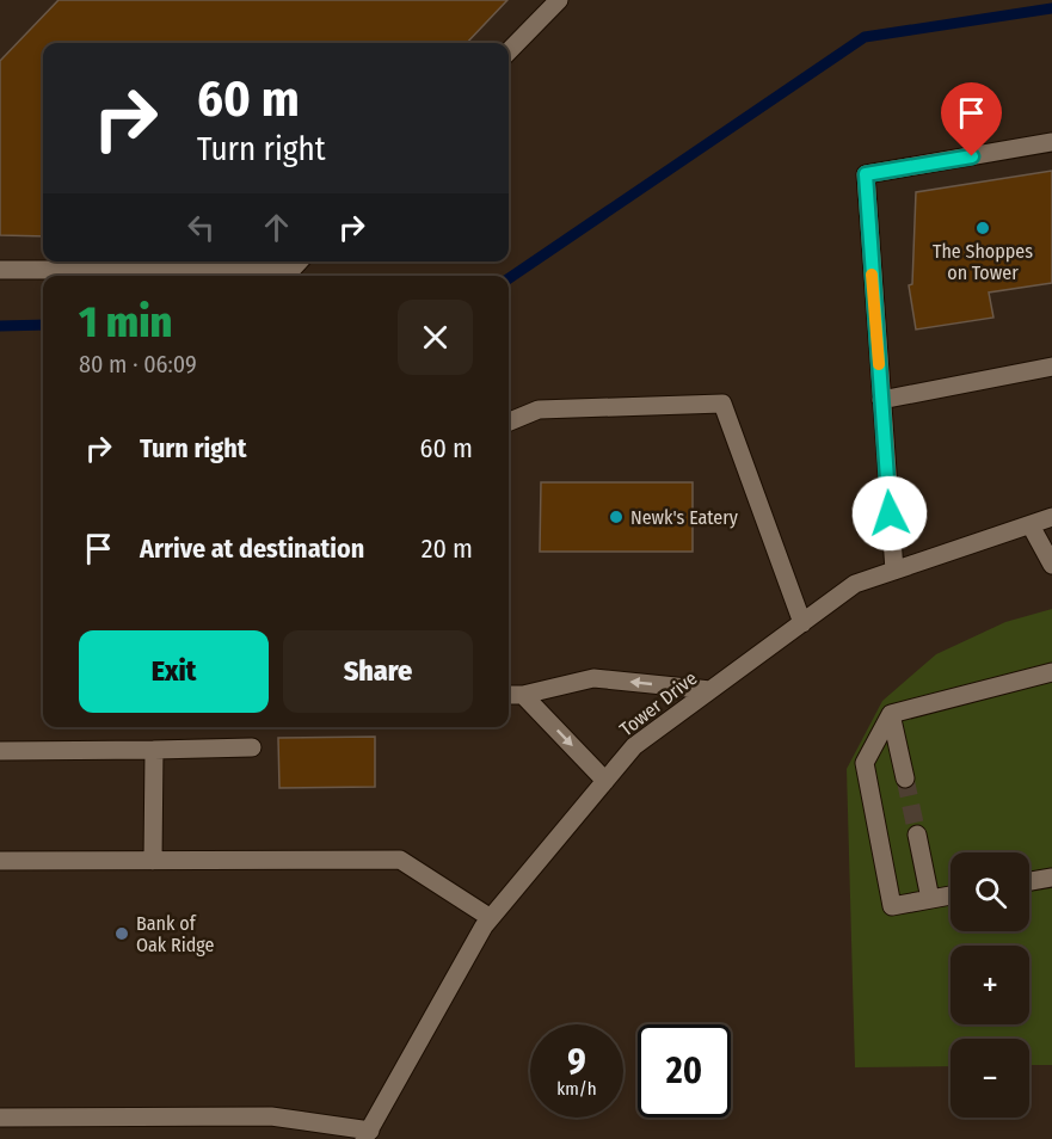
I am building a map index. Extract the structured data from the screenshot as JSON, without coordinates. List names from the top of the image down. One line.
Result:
{"streets":{"street":["Tower Drive"]},"places":["The Shoppes on Tower","Newk's Eatery","Bank of Oak Ridge"],"page":{"turn":["60 m","Turn right"],"heading":["1 min","80 m · 06:09"],"list":[{"name":"Turn right","value":"60 m"},{"name":"Arrive at destination","value":"20 m"}],"buttons":["Exit","Share"],"map_buttons":["+","−"],"speed":"9 km/h","limit":"20"}}
